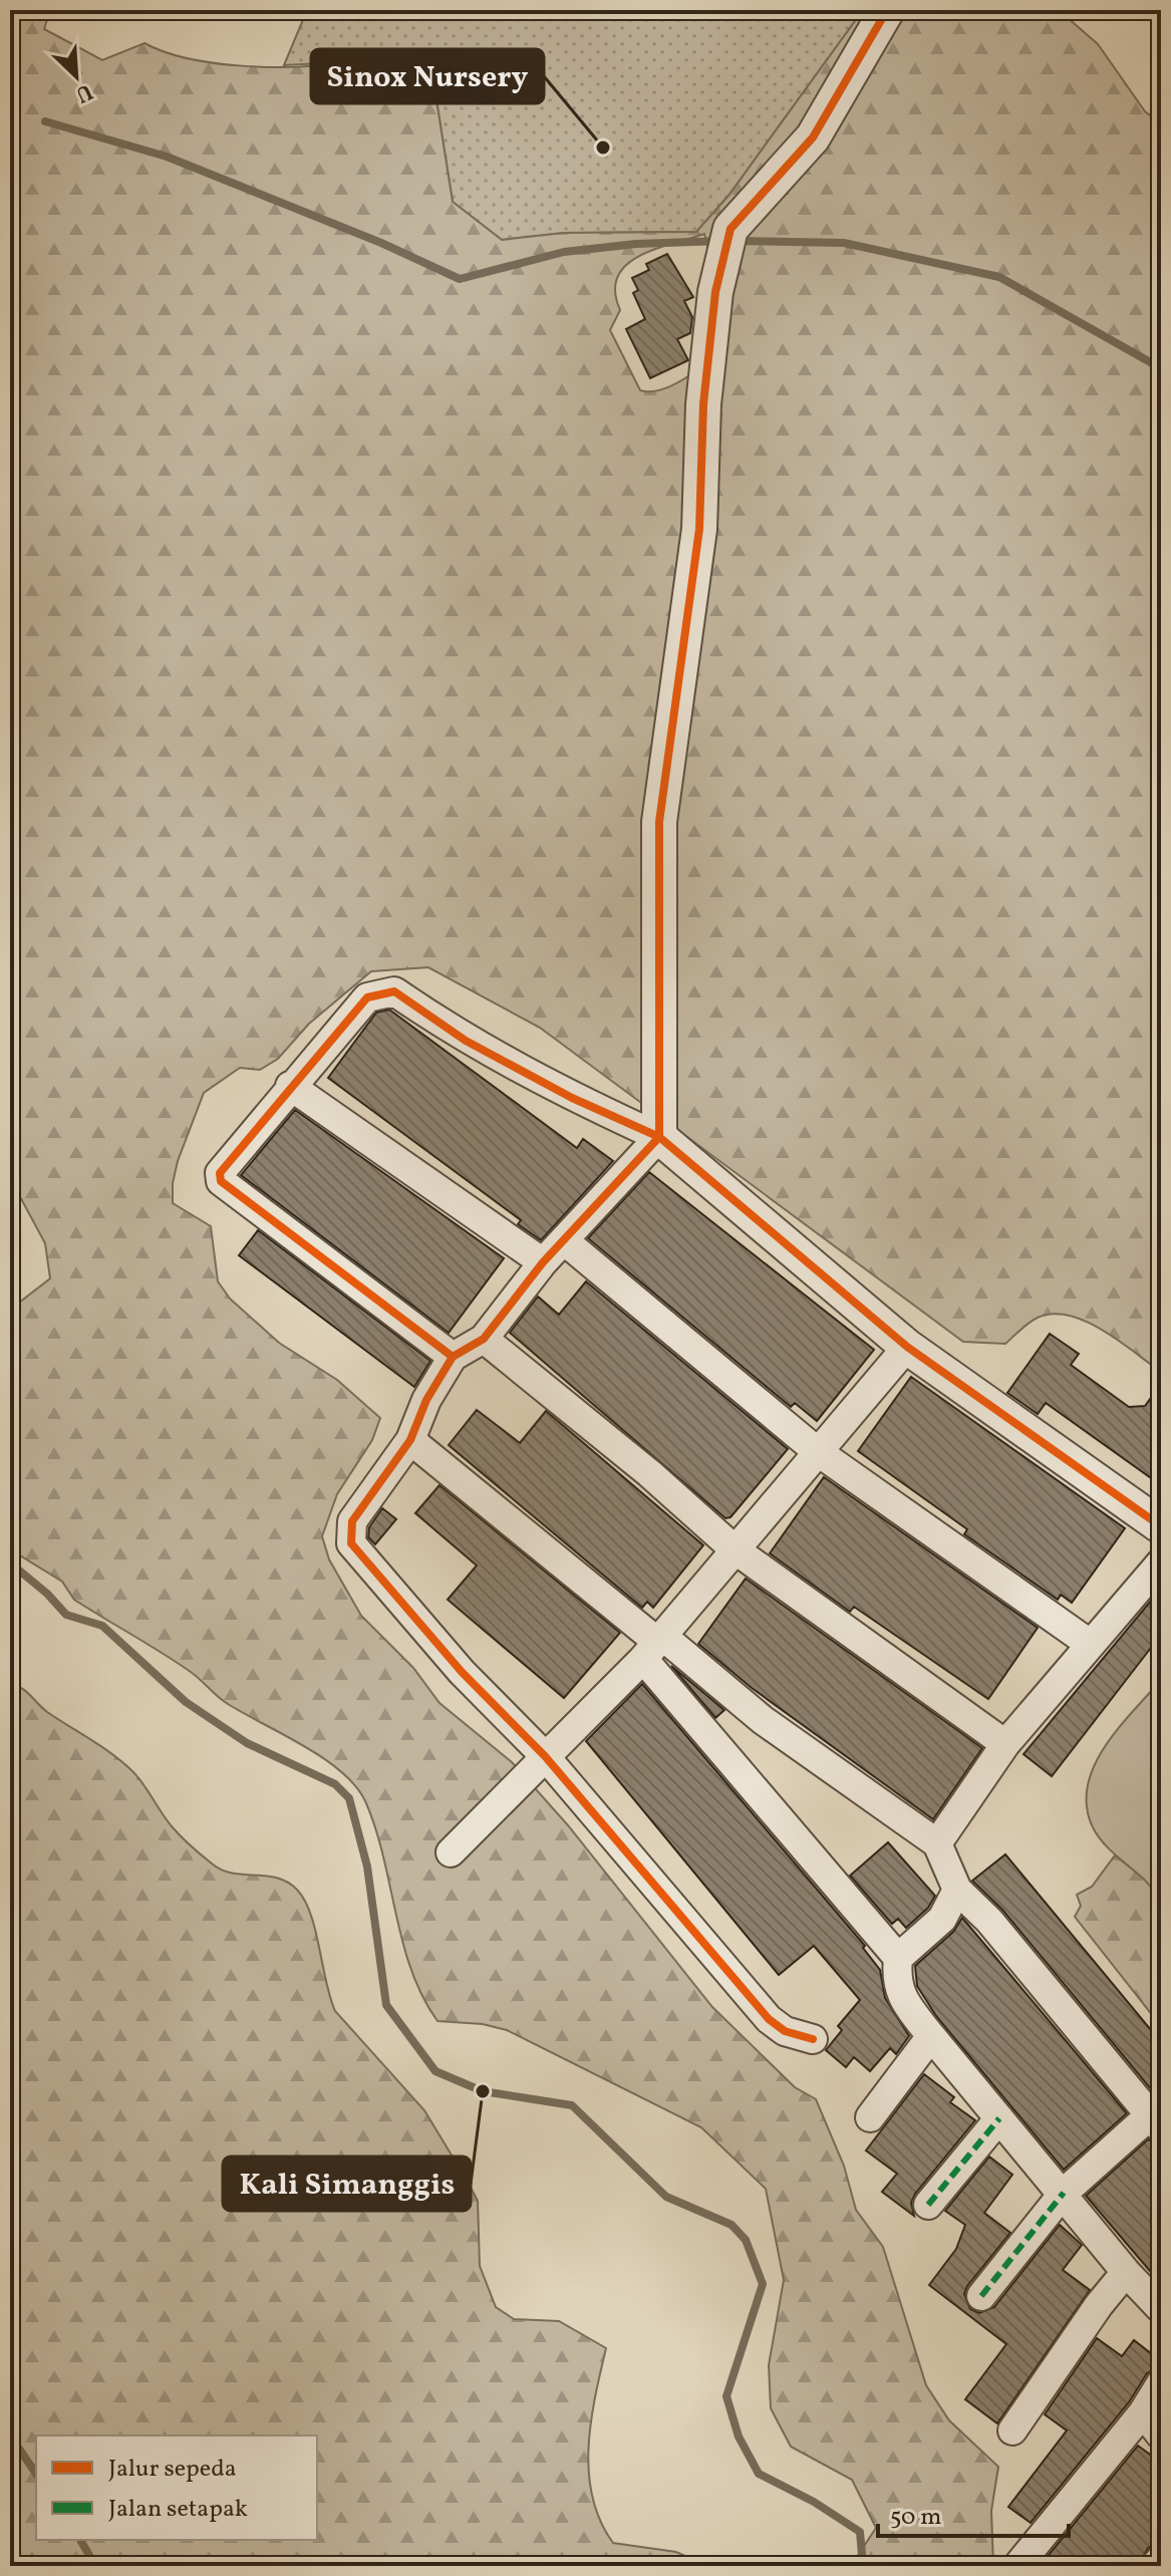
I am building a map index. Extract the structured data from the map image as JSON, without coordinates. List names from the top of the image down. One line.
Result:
{"places":["Sinox Nursery","Kali Simanggis"],"legend":["Jalur sepeda","Jalan setapak"],"scale_bar":"50 m","north":"bottom right"}
